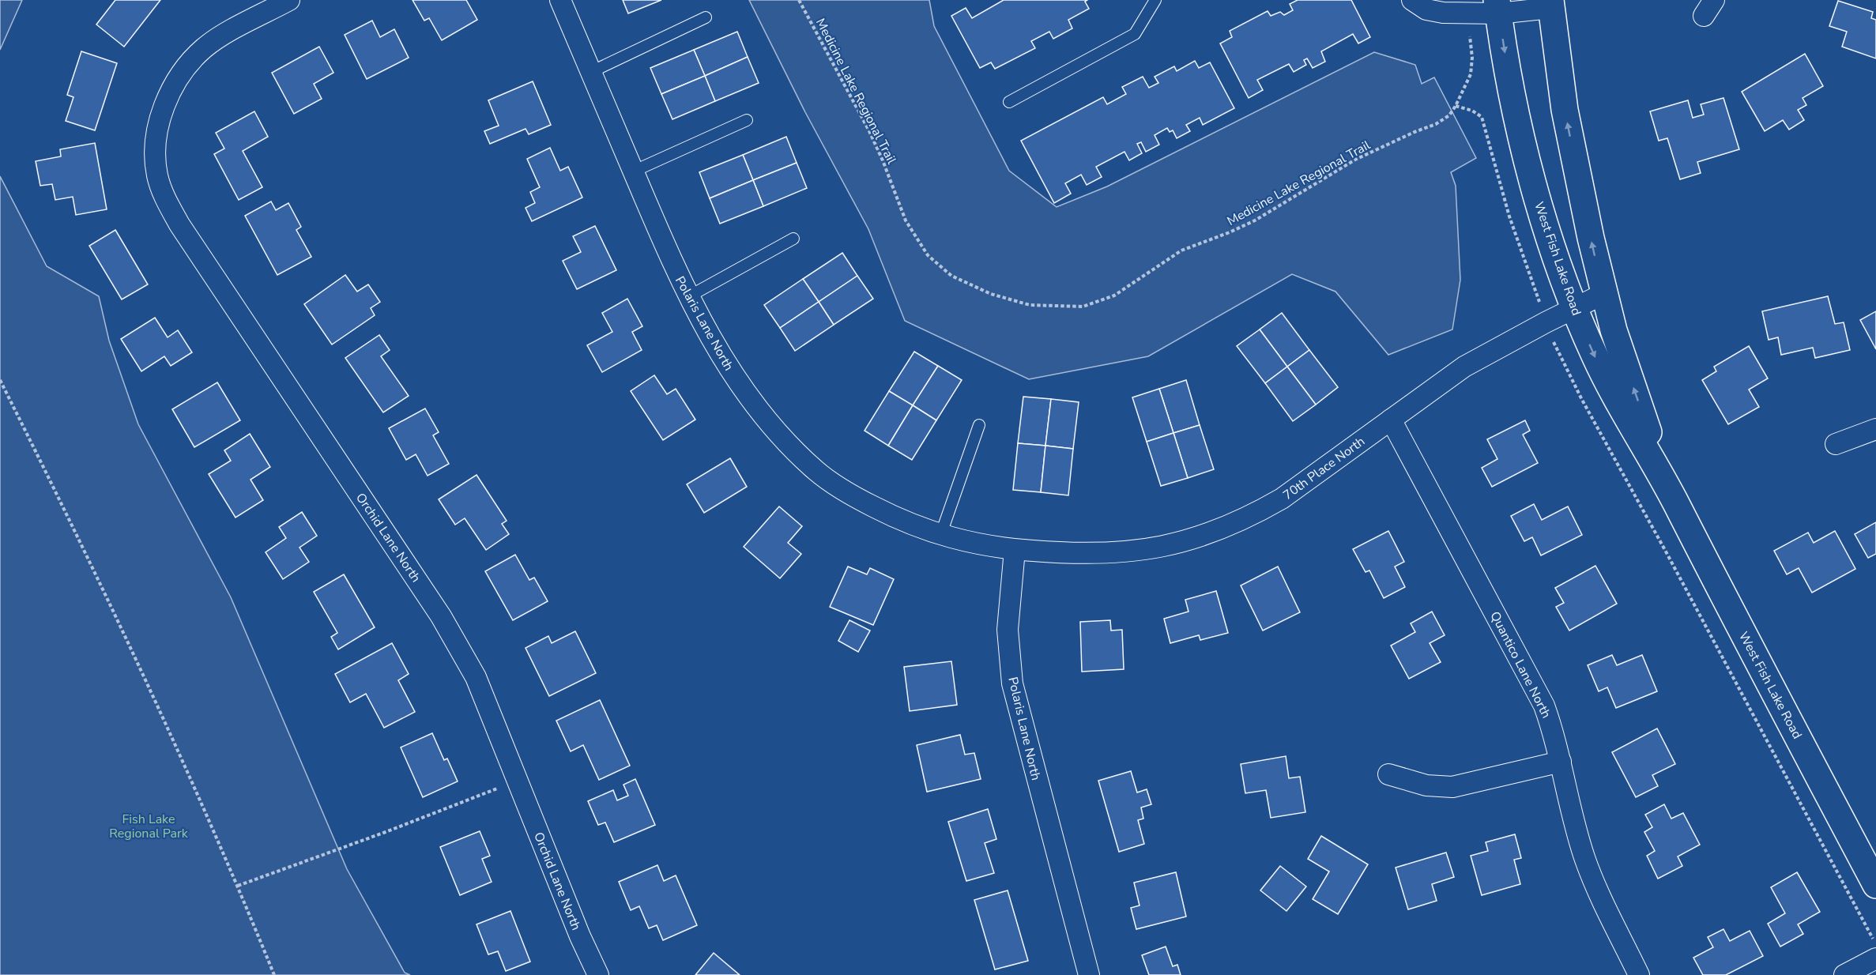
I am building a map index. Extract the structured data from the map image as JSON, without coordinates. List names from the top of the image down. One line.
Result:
{"streets":{"street":["West Fish Lake Road","Polaris Lane North","70th Place North","Orchid Lane North","Quantico Lane North"],"path":["Medicine Lake Regional Trail"]},"crossings":[["West Fish Lake Road","70th Place North"],["Polaris Lane North","70th Place North"],["70th Place North","Quantico Lane North"]],"parks":["Fish Lake Regional Park"]}
